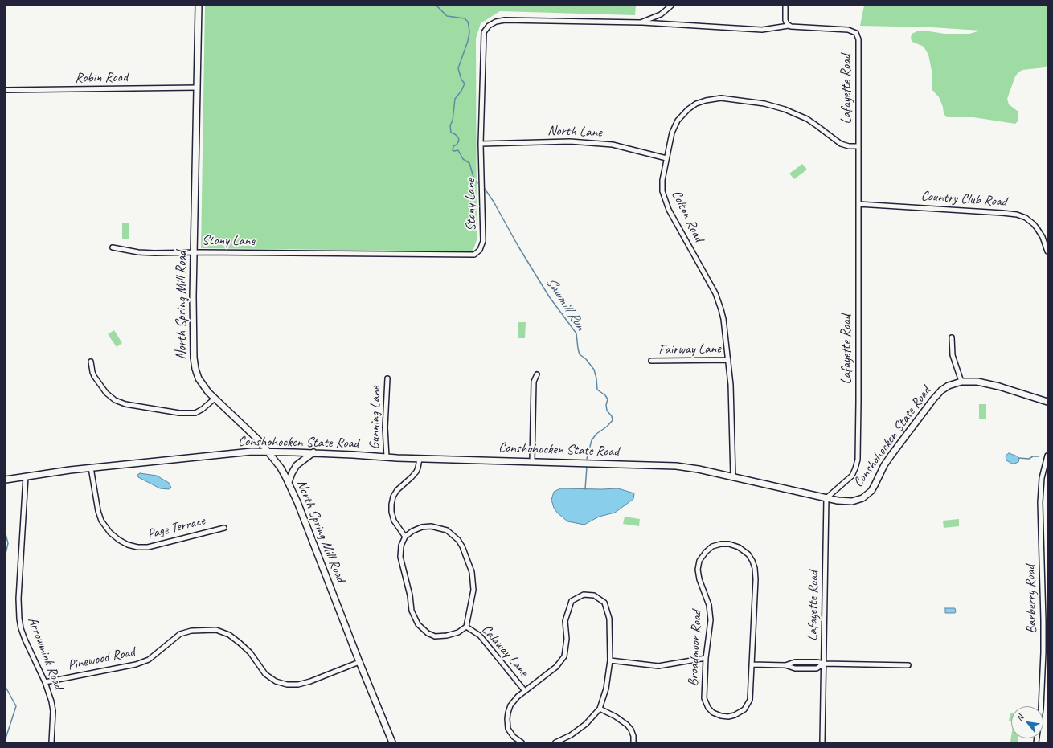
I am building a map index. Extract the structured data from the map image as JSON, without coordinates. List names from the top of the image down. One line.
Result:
{"streets":{"main road":["North Spring Mill Road","Conshohocken State Road"],"street":["Robin Road","Lafayette Road","North Lane","Country Club Road","Stony Lane","Colton Road","Fairway Lane","Gunning Lane","Page Terrace","Barberry Road","Broadmoor Road","Calaway Lane","Arrowmink Road","Pinewood Road"]},"crossings":[["Robin Road","North Spring Mill Road"],["Lafayette Road","Country Club Road"],["Lafayette Road","Stony Lane"],["Lafayette Road","Colton Road"],["Lafayette Road","Conshohocken State Road"],["North Lane","Stony Lane"],["North Lane","Colton Road"],["Stony Lane","North Spring Mill Road"],["Colton Road","Fairway Lane"],["Colton Road","Conshohocken State Road"],["North Spring Mill Road","Conshohocken State Road"],["North Spring Mill Road","Pinewood Road"],["Gunning Lane","Conshohocken State Road"],["Conshohocken State Road","Page Terrace"],["Conshohocken State Road","Arrowmink Road"],["Arrowmink Road","Pinewood Road"]],"water":["Sawmill Run"],"north":"top left"}
